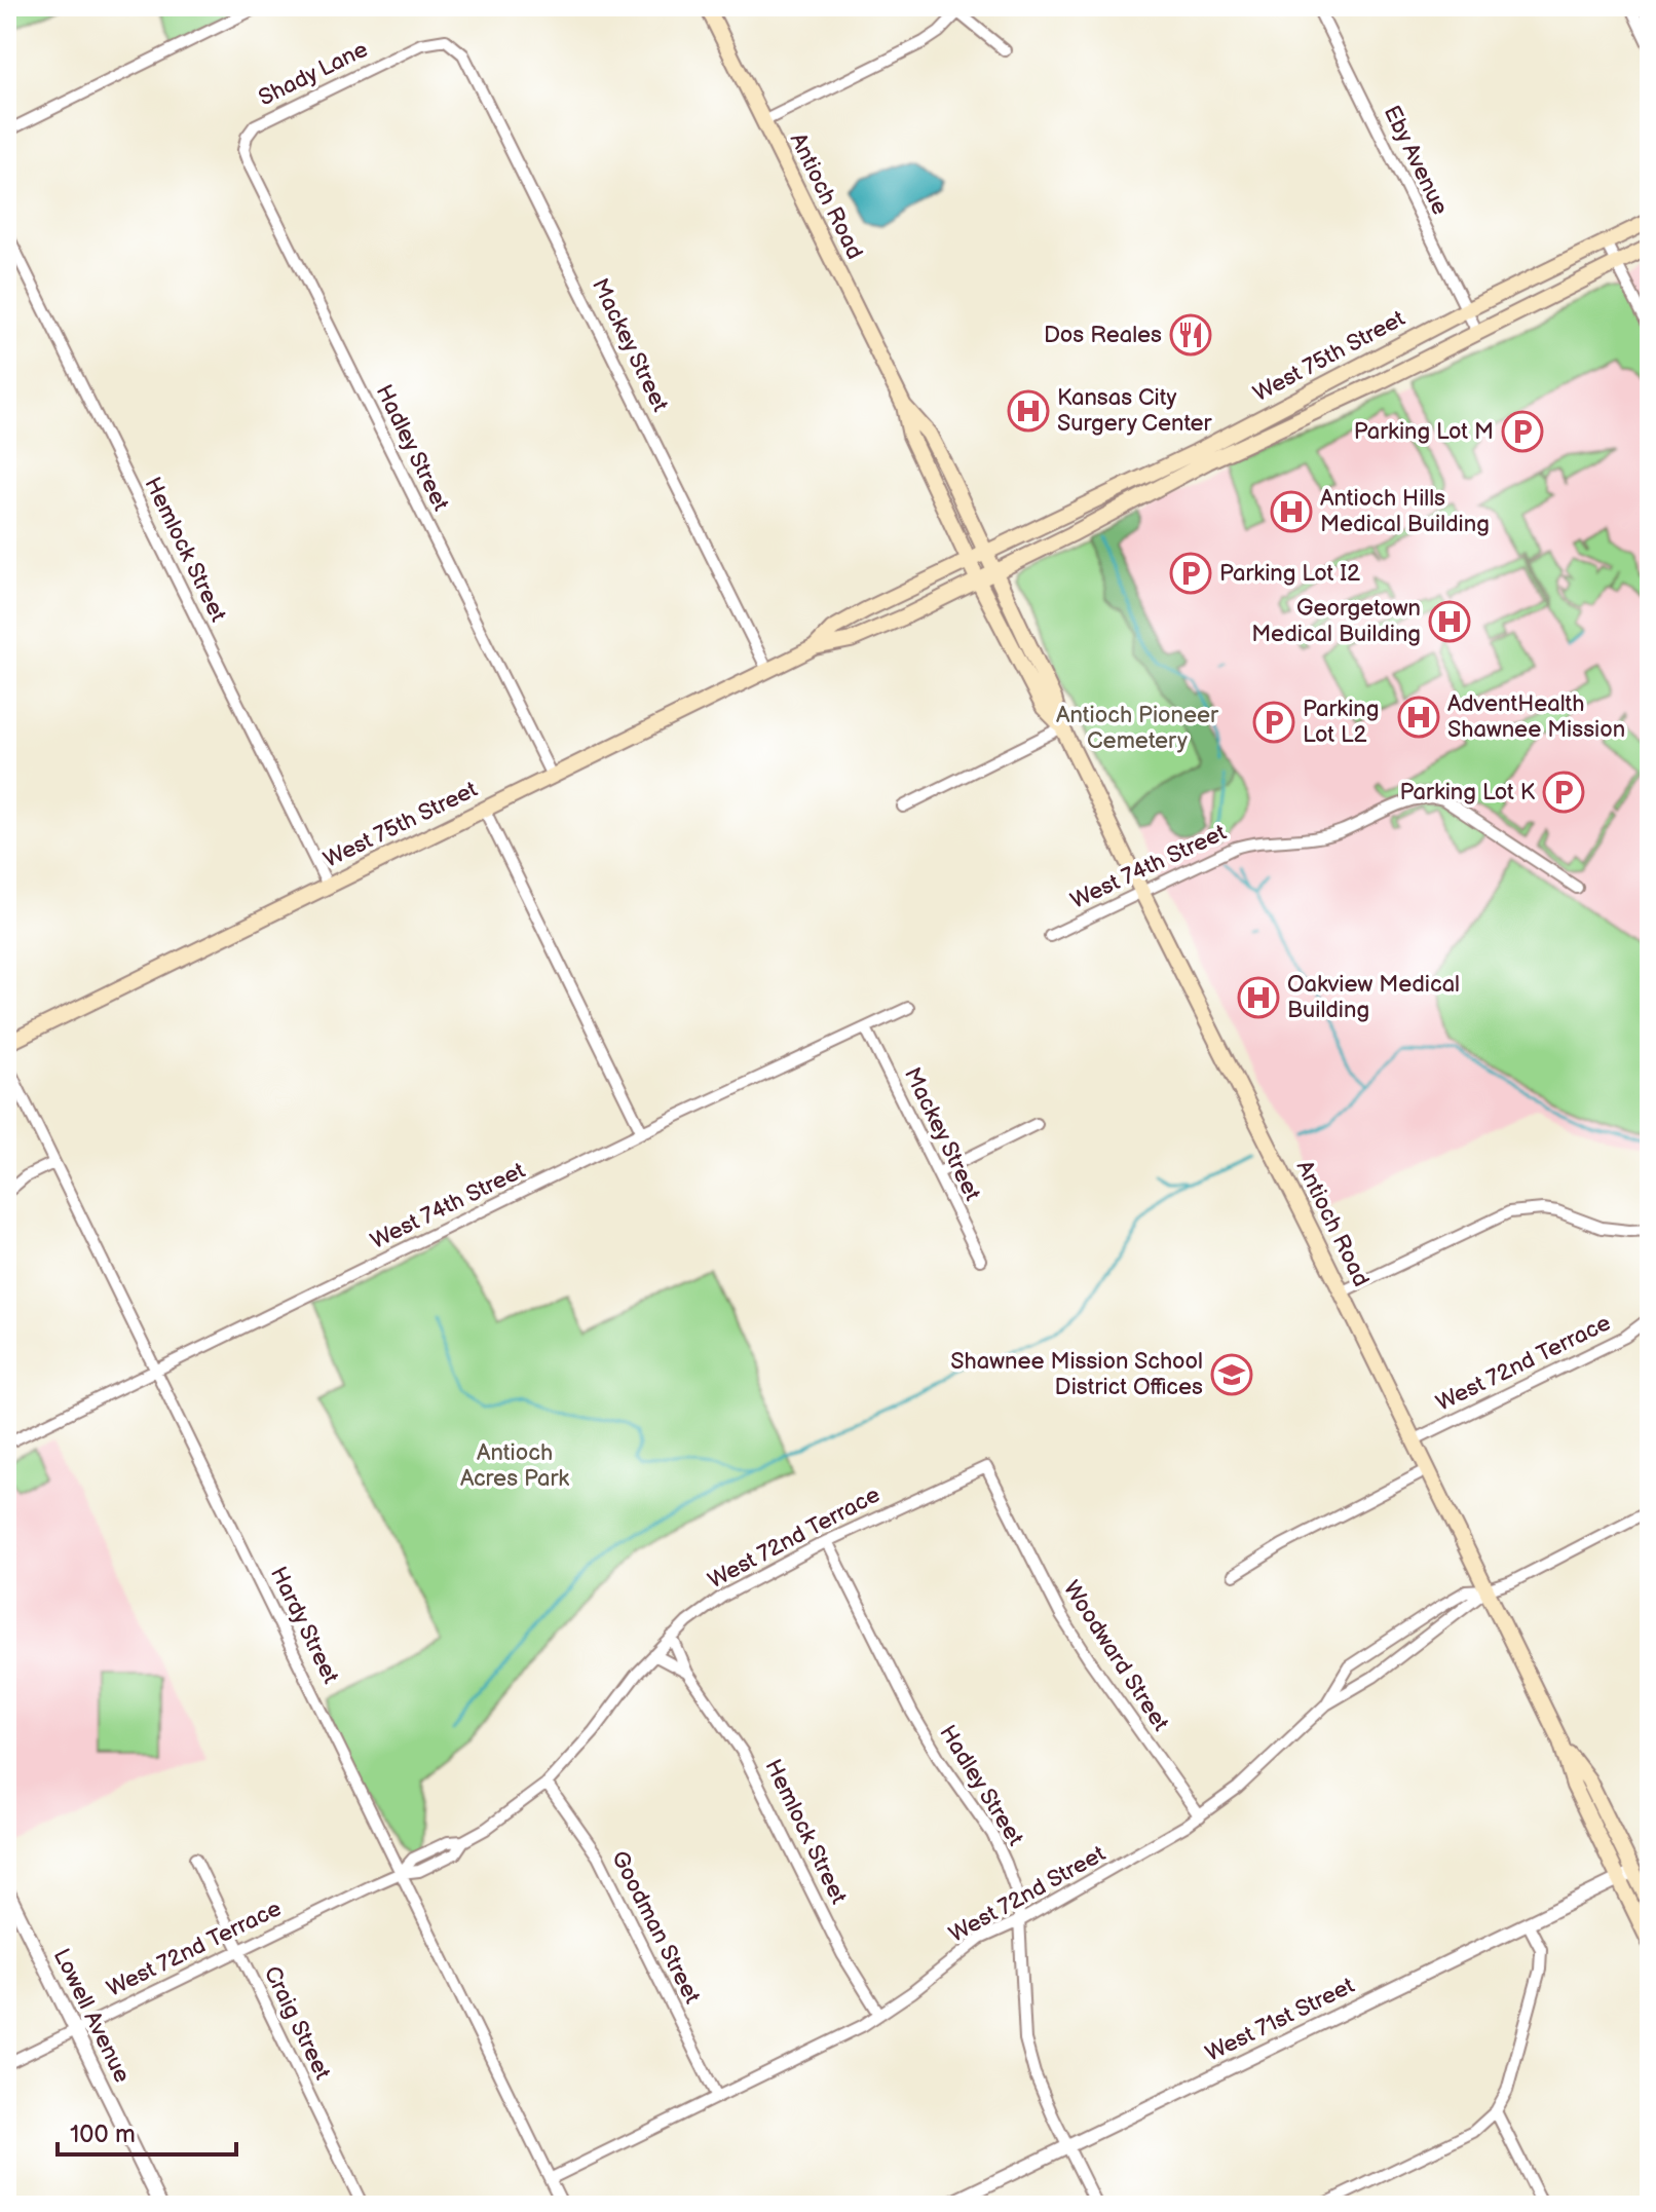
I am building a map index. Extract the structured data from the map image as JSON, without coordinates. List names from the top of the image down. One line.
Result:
{"streets":{"main road":["Antioch Road","West 75th Street"],"street":["Shady Lane","Eby Avenue","Mackey Street","Hadley Street","Hemlock Street","West 74th Street","West 72nd Terrace","Hardy Street","Woodward Street","West 72nd Street","Goodman Street","Lowell Avenue","West 71st Street","Craig Street"]},"crossings":[["Shady Lane","Mackey Street"],["Shady Lane","Hadley Street"],["Eby Avenue","West 75th Street"],["Antioch Road","West 75th Street"],["Antioch Road","West 74th Street"],["Antioch Road","West 72nd Terrace"],["Antioch Road","West 72nd Street"],["Antioch Road","West 71st Street"],["Mackey Street","West 75th Street"],["Mackey Street","West 74th Street"],["West 75th Street","Hadley Street"],["West 75th Street","Hemlock Street"],["Hadley Street","West 72nd Terrace"],["Hadley Street","West 72nd Street"],["Hadley Street","West 71st Street"],["Hemlock Street","West 72nd Terrace"],["Hemlock Street","West 72nd Street"],["West 74th Street","Hardy Street"],["West 72nd Terrace","Hardy Street"],["West 72nd Terrace","Woodward Street"],["West 72nd Terrace","Goodman Street"],["West 72nd Terrace","Lowell Avenue"],["West 72nd Terrace","Craig Street"],["Hardy Street","West 72nd Street"],["Woodward Street","West 72nd Street"],["West 72nd Street","Goodman Street"]],"parks":["Antioch Pioneer Cemetery","Antioch Acres Park"],"places":{"restaurant":["Dos Reales"],"hospital":["Kansas City Surgery Center","Antioch Hills Medical Building","Georgetown Medical Building","AdventHealth Shawnee Mission","Oakview Medical Building"],"parking":["Parking Lot M","Parking Lot I2","Parking Lot L2","Parking Lot K"],"school or university":["Shawnee Mission School District Offices"]},"scale_bar":"100 m"}
